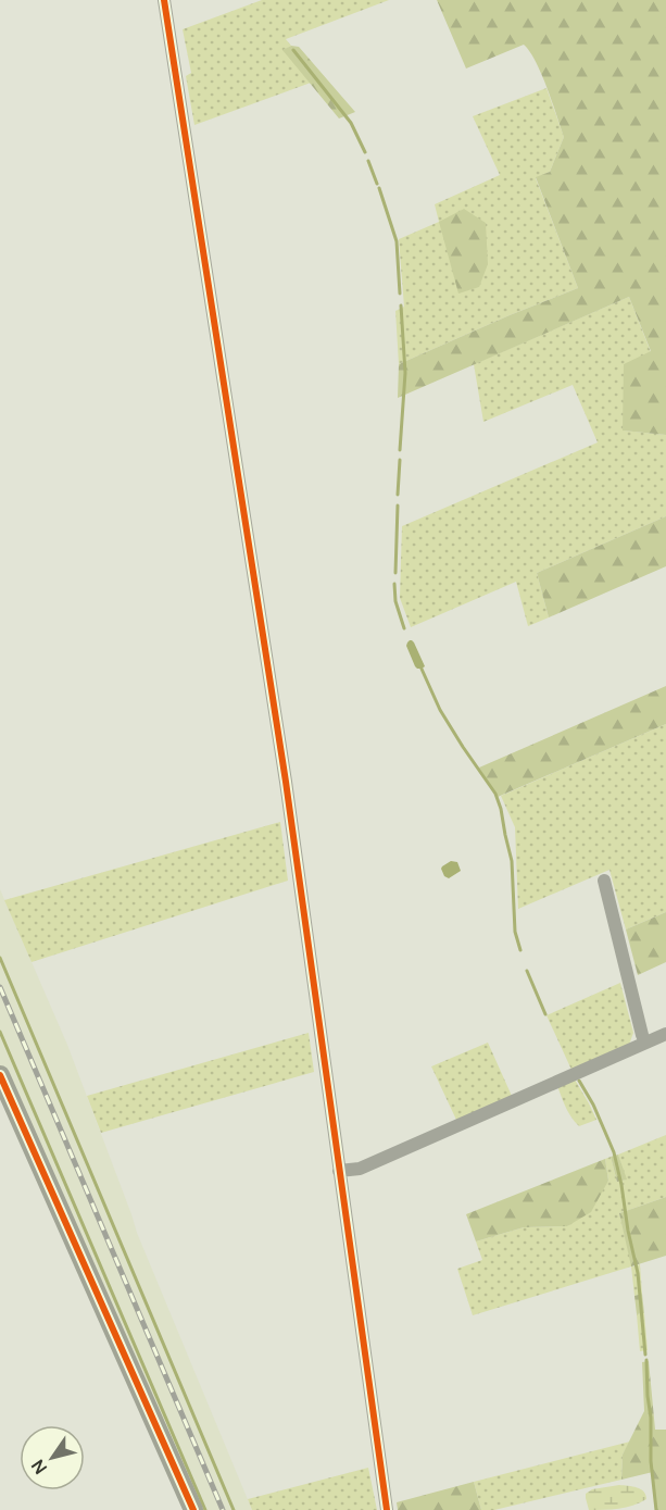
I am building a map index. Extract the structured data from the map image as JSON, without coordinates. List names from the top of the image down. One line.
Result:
{"north":"bottom left"}
